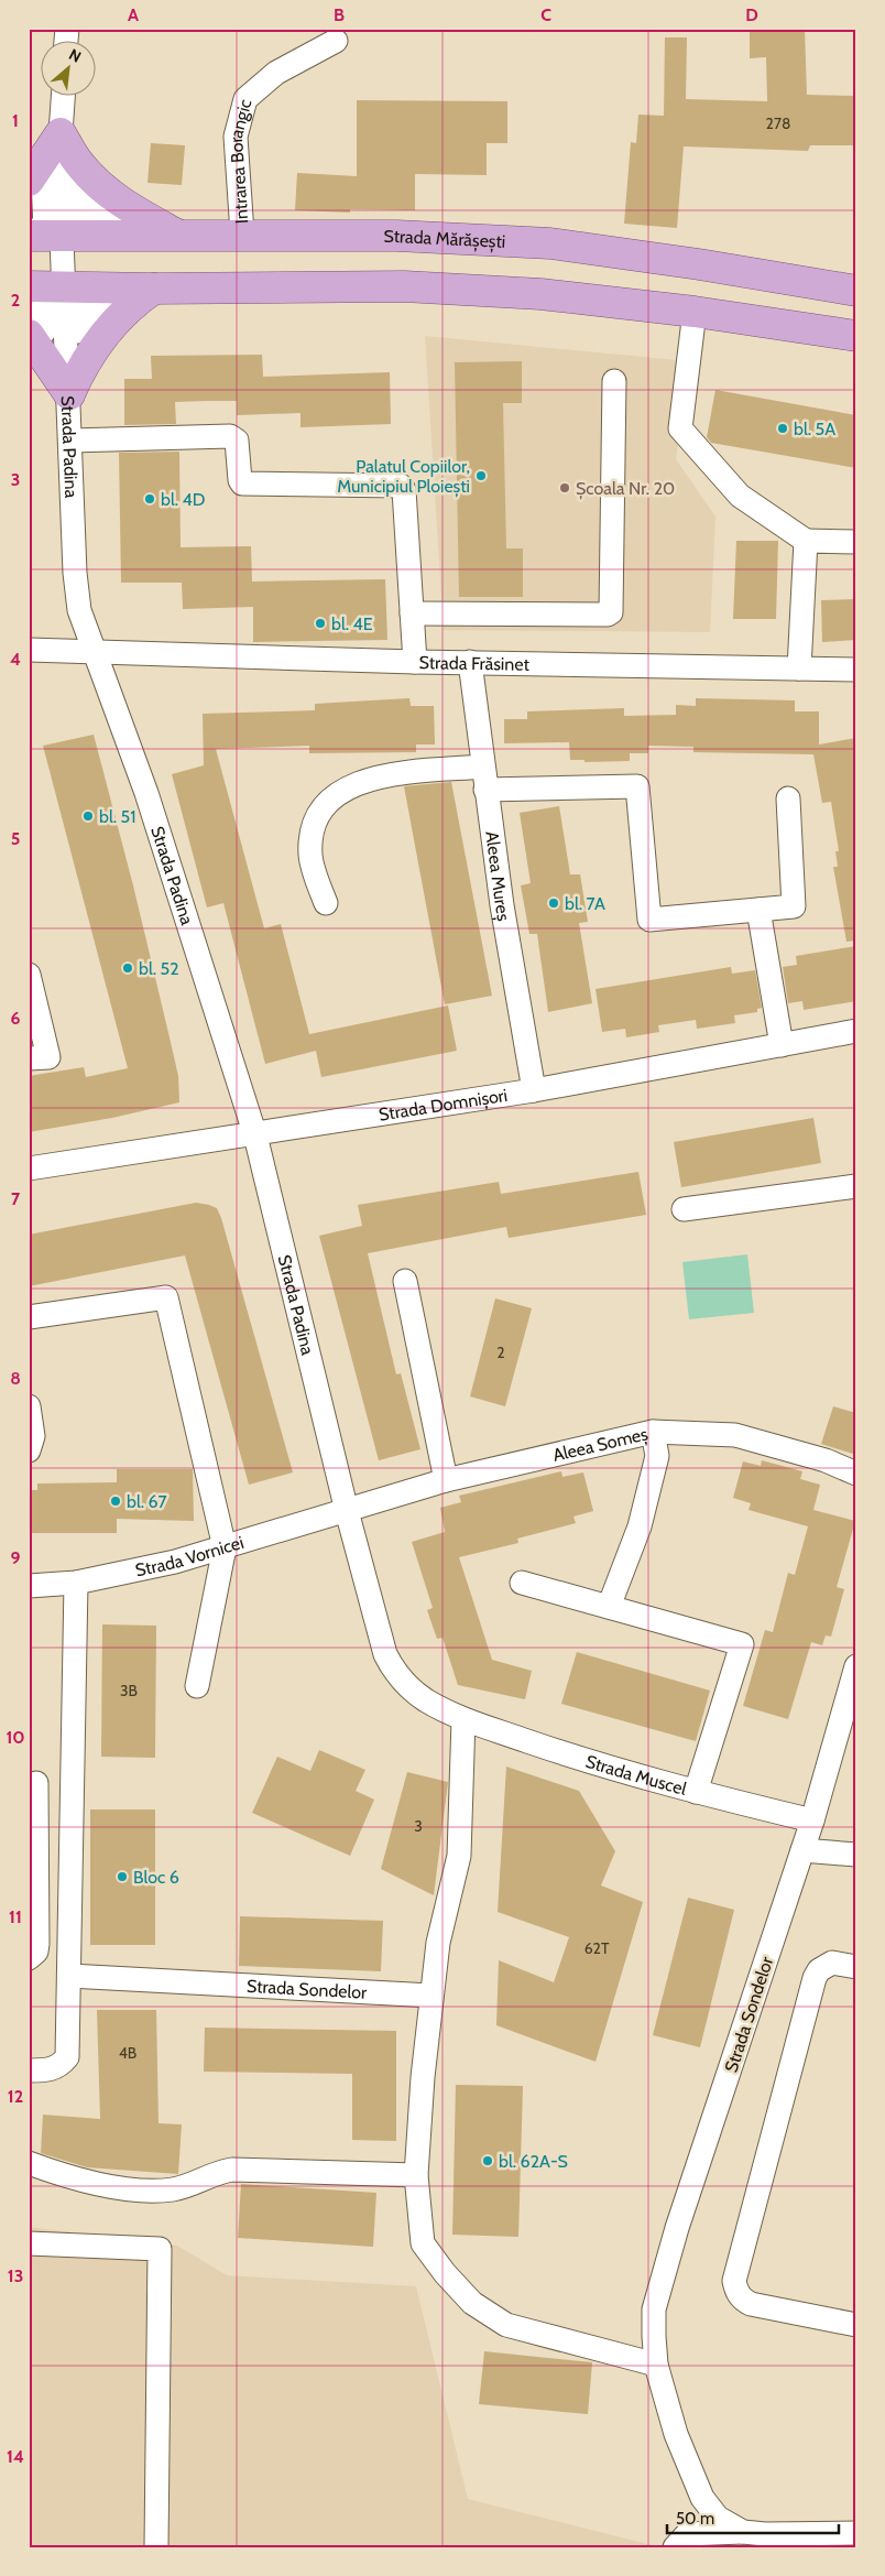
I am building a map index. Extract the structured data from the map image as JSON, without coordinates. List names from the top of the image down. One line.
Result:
{"streets":{"main road":["Strada Mărășești"],"street":["Intrarea Borangic","Strada Padina","Strada Frăsinet","Aleea Mureș","Strada Domnișori","Aleea Someș","Strada Vornicei","Strada Muscel","Strada Sondelor"]},"crossings":[["Intrarea Borangic","Strada Mărășești"],["Strada Mărășești","Strada Padina"],["Strada Padina","Strada Frăsinet"],["Strada Padina","Strada Domnișori"],["Strada Padina","Aleea Someș"],["Strada Padina","Strada Vornicei"],["Strada Padina","Strada Muscel"],["Strada Frăsinet","Aleea Mureș"],["Aleea Mureș","Strada Domnișori"],["Aleea Someș","Strada Vornicei"],["Aleea Someș","Strada Muscel"],["Strada Vornicei","Strada Muscel"],["Strada Muscel","Strada Sondelor"]],"places":["bl. 5A","Palatul Copiilor, Municipiul Ploiești","Școala Nr. 20","bl. 4D","bl. 4E","bl. 51","bl. 7A","bl. 52","bl. 67","Bloc 6","bl. 62A-S"],"house_numbers":["278","2","3B","3","62T","4B"],"scale_bar":"50 m","north":"top right","grid":{"columns":["A","B","C","D"],"rows":["1","2","3","4","5","6","7","8","9","10","11","12","13","14"]}}
